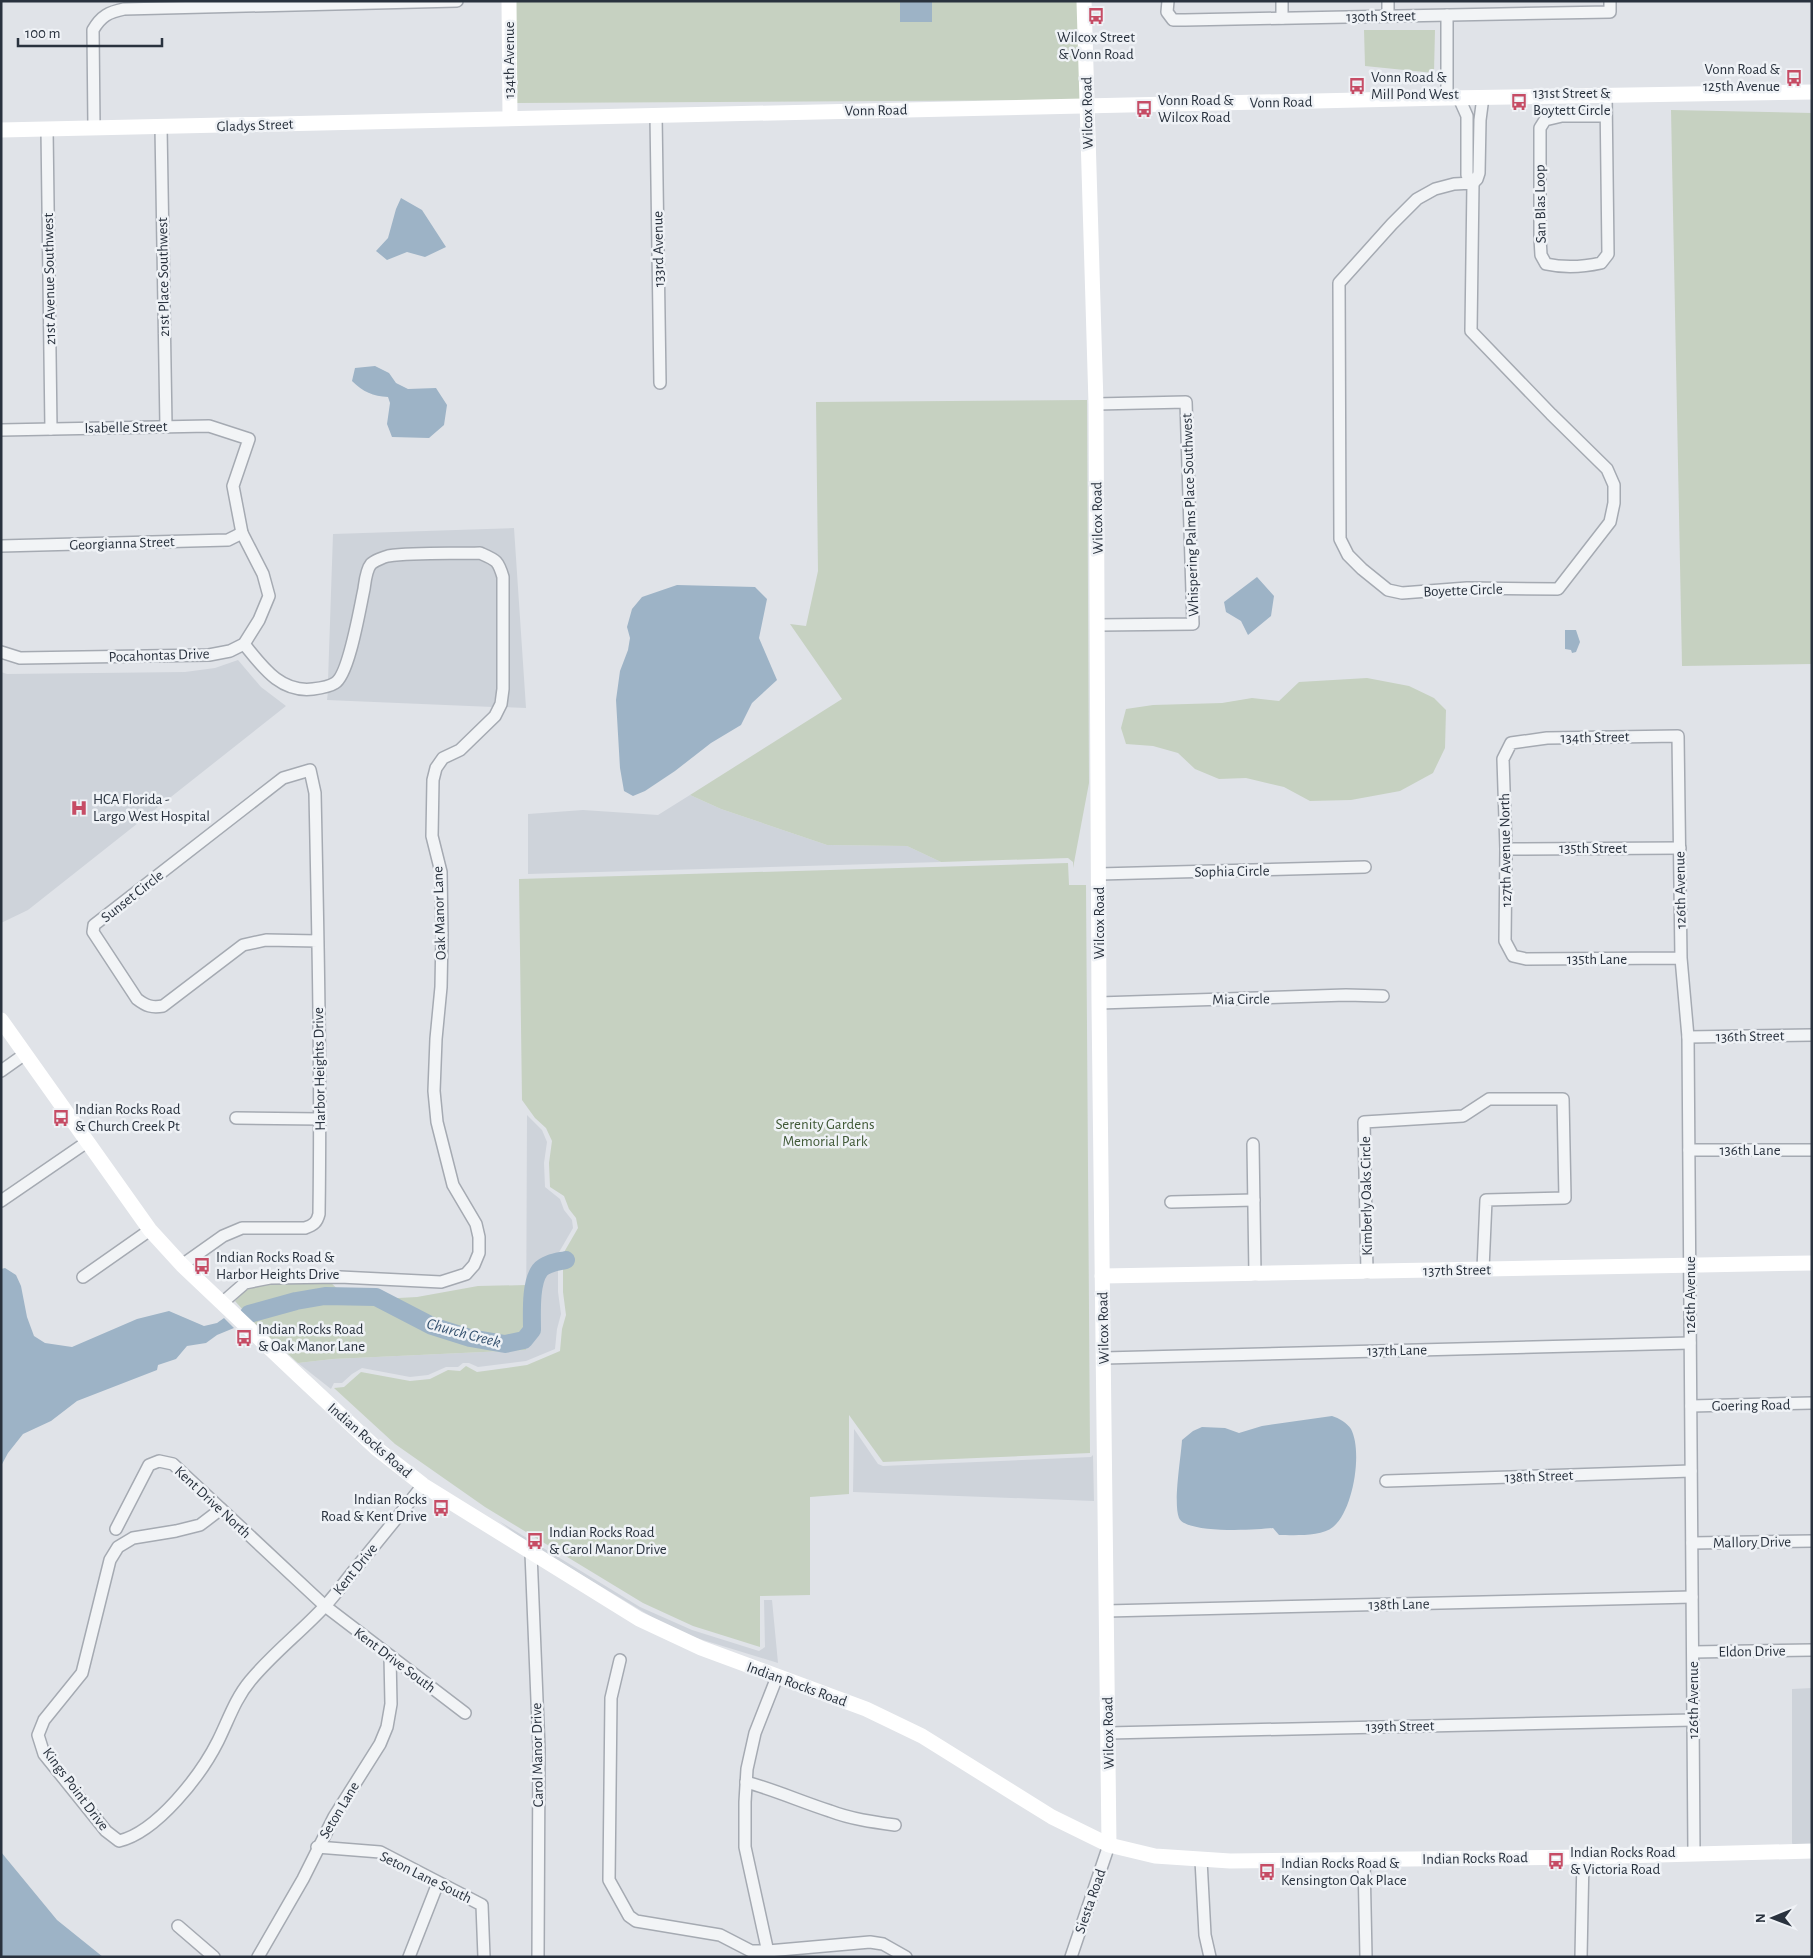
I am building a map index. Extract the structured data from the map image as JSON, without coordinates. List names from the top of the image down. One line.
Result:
{"streets":{"street":["130th Street","134th Avenue","Vonn Road","Wilcox Road","Gladys Street","San Blas Loop","133rd Avenue","21st Place Southwest","21st Avenue Southwest","Isabelle Street","Whispering Palms Place Southwest","Georgianna Street","Boyette Circle","Pocahontas Drive","134th Street","135th Street","127th Avenue North","Sophia Circle","126th Avenue","Sunset Circle","Oak Manor Lane","135th Lane","Mia Circle","136th Street","Harbor Heights Drive","136th Lane","Kimberly Oaks Circle","137th Street","137th Lane","Goering Road","Indian Rocks Road","138th Street","Kent Drive North","Mallory Drive","Kent Drive","138th Lane","Eldon Drive","Kent Drive South","139th Street","Carol Manor Drive","Kings Point Drive","Seton Lane","Seton Lane South","Siesta Road"]},"crossings":[["130th Street","Boyette Circle"],["134th Avenue","Vonn Road"],["134th Avenue","Gladys Street"],["Vonn Road","Wilcox Road"],["Vonn Road","Gladys Street"],["Vonn Road","San Blas Loop"],["Vonn Road","133rd Avenue"],["Vonn Road","Boyette Circle"],["Wilcox Road","Whispering Palms Place Southwest"],["Wilcox Road","Sophia Circle"],["Wilcox Road","Mia Circle"],["Wilcox Road","137th Street"],["Wilcox Road","137th Lane"],["Wilcox Road","Indian Rocks Road"],["Wilcox Road","138th Lane"],["Wilcox Road","139th Street"],["Wilcox Road","Siesta Road"],["Gladys Street","21st Place Southwest"],["Gladys Street","21st Avenue Southwest"],["21st Place Southwest","Isabelle Street"],["21st Avenue Southwest","Isabelle Street"],["Isabelle Street","Georgianna Street"],["Pocahontas Drive","Oak Manor Lane"],["134th Street","127th Avenue North"],["134th Street","126th Avenue"],["135th Street","127th Avenue North"],["135th Street","126th Avenue"],["127th Avenue North","135th Lane"],["126th Avenue","135th Lane"],["126th Avenue","136th Street"],["126th Avenue","136th Lane"],["126th Avenue","137th Street"],["126th Avenue","137th Lane"],["126th Avenue","Goering Road"],["126th Avenue","Indian Rocks Road"],["126th Avenue","138th Street"],["126th Avenue","Mallory Drive"],["126th Avenue","138th Lane"],["126th Avenue","Eldon Drive"],["126th Avenue","139th Street"],["Sunset Circle","Harbor Heights Drive"],["Oak Manor Lane","Indian Rocks Road"],["Harbor Heights Drive","Indian Rocks Road"],["Kimberly Oaks Circle","137th Street"],["Indian Rocks Road","Kent Drive"],["Indian Rocks Road","Carol Manor Drive"],["Indian Rocks Road","Siesta Road"],["Kent Drive North","Kent Drive"],["Kent Drive North","Kent Drive South"],["Kent Drive North","Kings Point Drive"],["Kent Drive","Kent Drive South"],["Kent Drive","Kings Point Drive"],["Kent Drive South","Kings Point Drive"],["Kent Drive South","Seton Lane"],["Seton Lane","Seton Lane South"]],"water":["Church Creek"],"parks":["Serenity Gardens Memorial Park"],"places":{"bus stop":["Wilcox Street & Vonn Road","Vonn Road & 125th Avenue","Vonn Road & Mill Pond West","131st Street & Boytett Circle","Vonn Road & Wilcox Road","Indian Rocks Road & Church Creek Pt","Indian Rocks Road & Harbor Heights Drive","Indian Rocks Road & Oak Manor Lane","Indian Rocks Road & Kent Drive","Indian Rocks Road & Carol Manor Drive","Indian Rocks Road & Victoria Road","Indian Rocks Road & Kensington Oak Place"],"hospital":["HCA Florida - Largo West Hospital"]},"scale_bar":"100 m","north":"left"}
